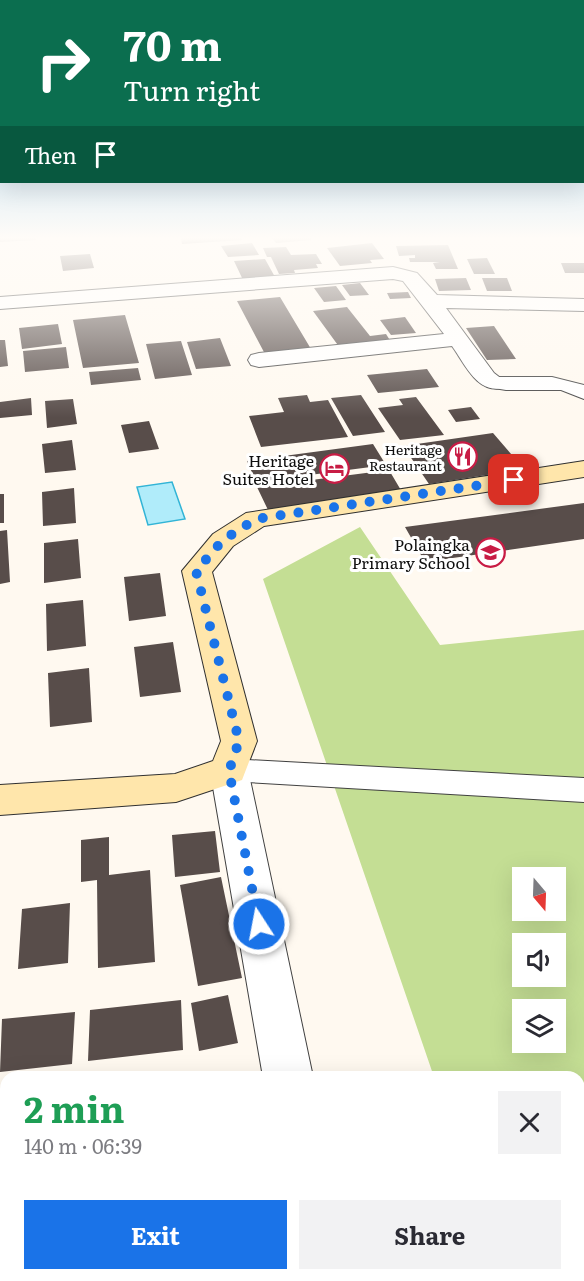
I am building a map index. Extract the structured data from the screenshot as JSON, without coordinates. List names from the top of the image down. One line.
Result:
{"places":{"restaurant":["Heritage Restaurant"],"hotel":["Heritage Suites Hotel"],"school or university":["Polaingka Primary School"]},"north":"bottom","page":{"turn":["70 m","Turn right"],"then":"Then","heading":["2 min","140 m · 06:39"],"buttons":["Exit","Share"]}}
